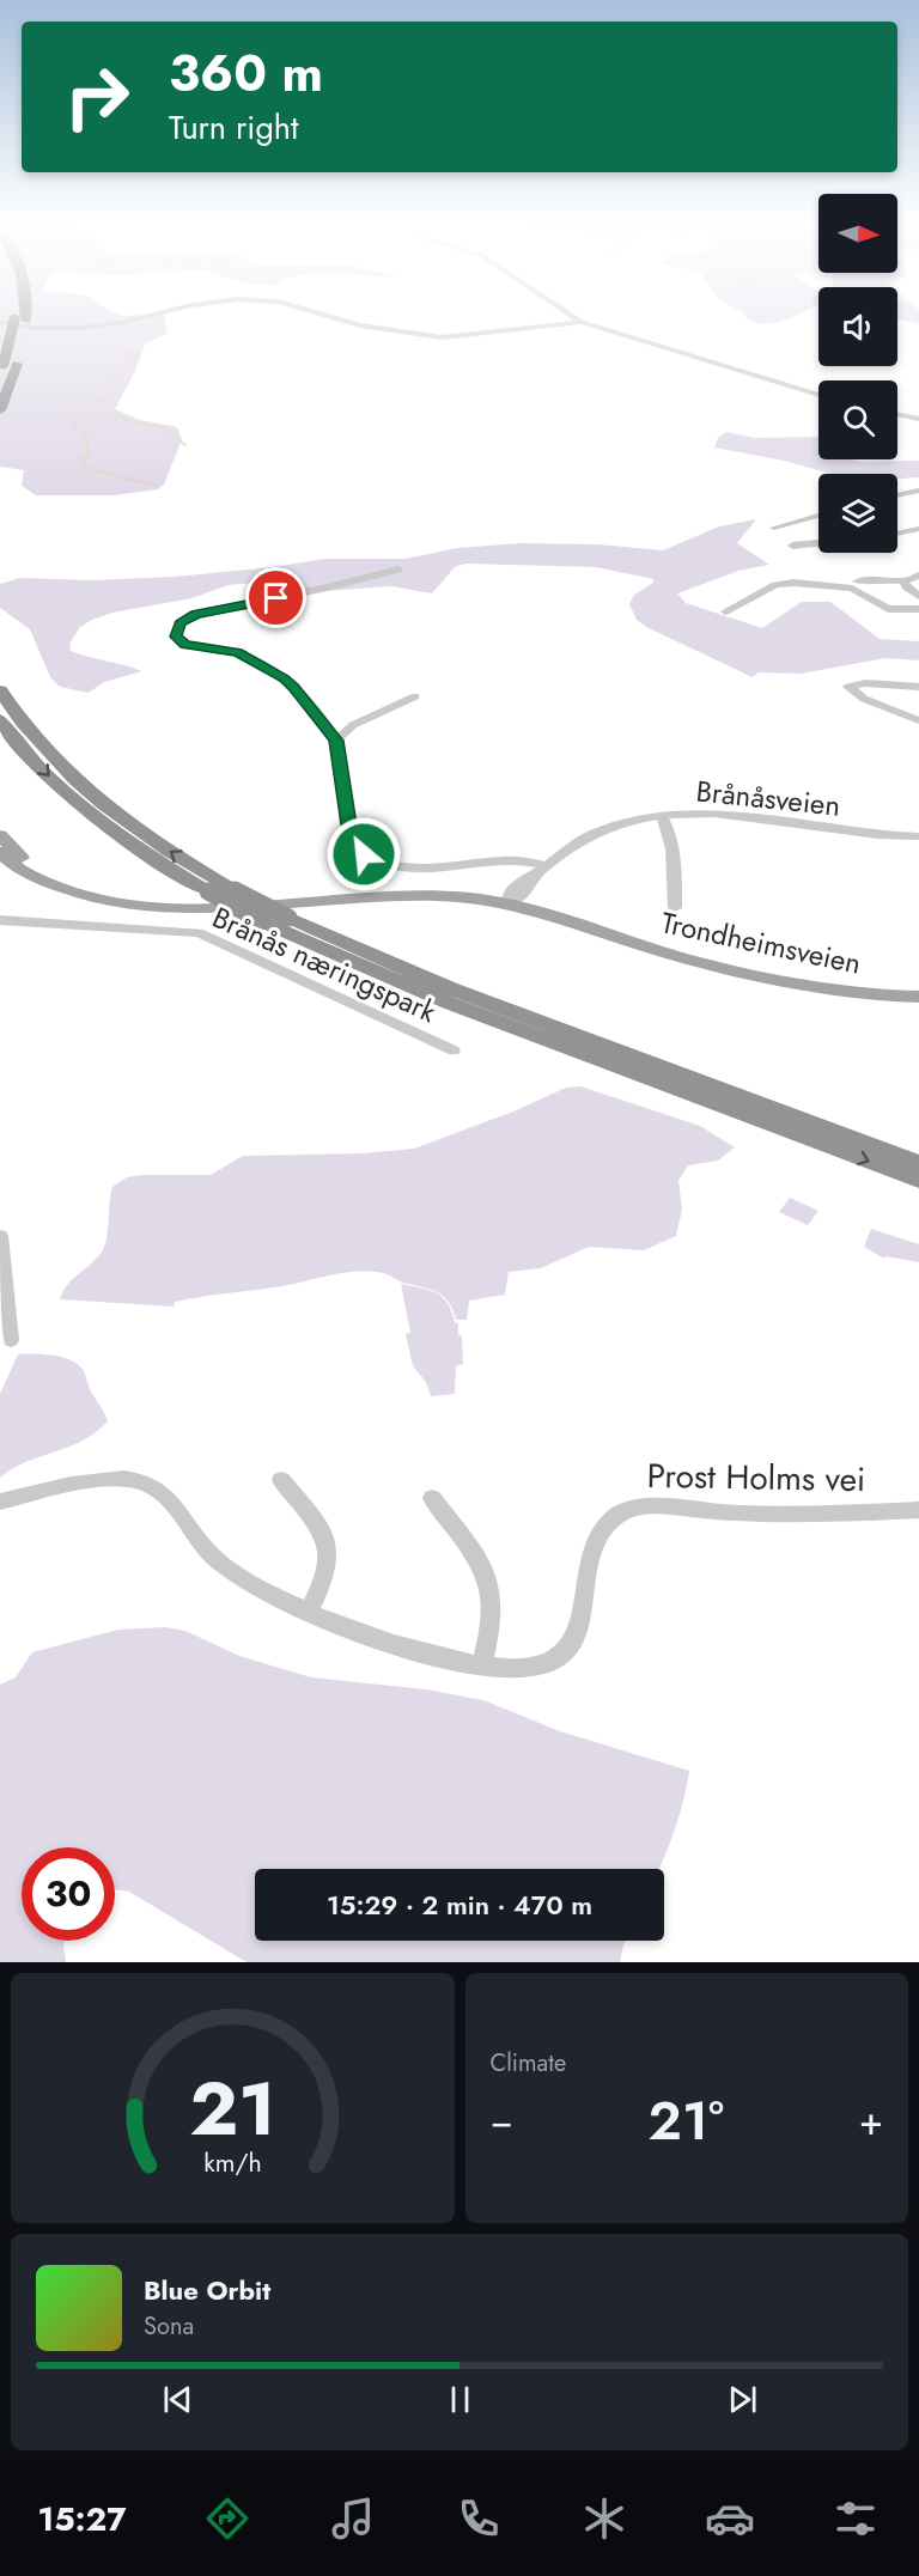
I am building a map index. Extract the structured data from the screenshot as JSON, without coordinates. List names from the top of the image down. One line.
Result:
{"streets":{"main road":["Trondheimsveien"],"street":["Brånåsveien","Brånås næringspark","Prost Holms vei"]},"crossings":[["Brånåsveien","Trondheimsveien"]],"north":"right","page":{"turn":["360 m","Turn right"],"limit":"30","trip":"15:29 · 2 min · 470 m","tile":"Climate","heat":["−","21°","+"],"song":["Blue Orbit","Sona"],"tabs":"15:27","gauge":["21","km/h"]}}
